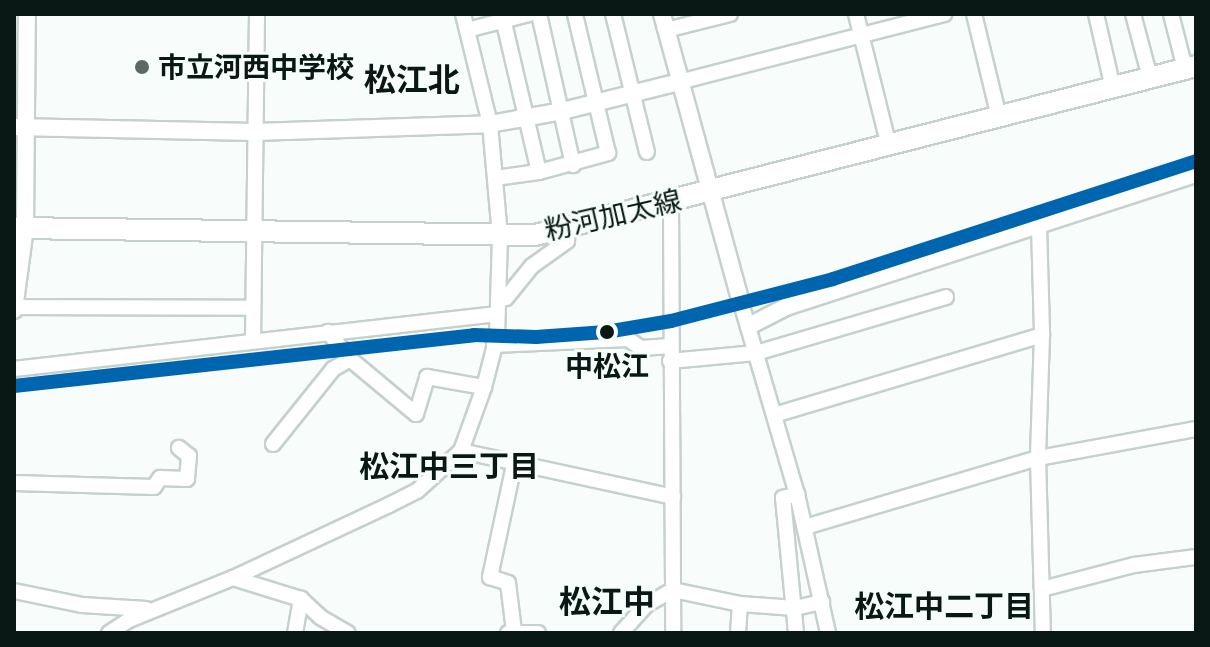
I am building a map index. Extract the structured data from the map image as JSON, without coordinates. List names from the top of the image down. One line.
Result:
{"streets":{"main road":["粉河加太線"]},"districts":["松江北","松江中三丁目","松江中","松江中二丁目"],"places":["市立河西中学校","中松江"]}
